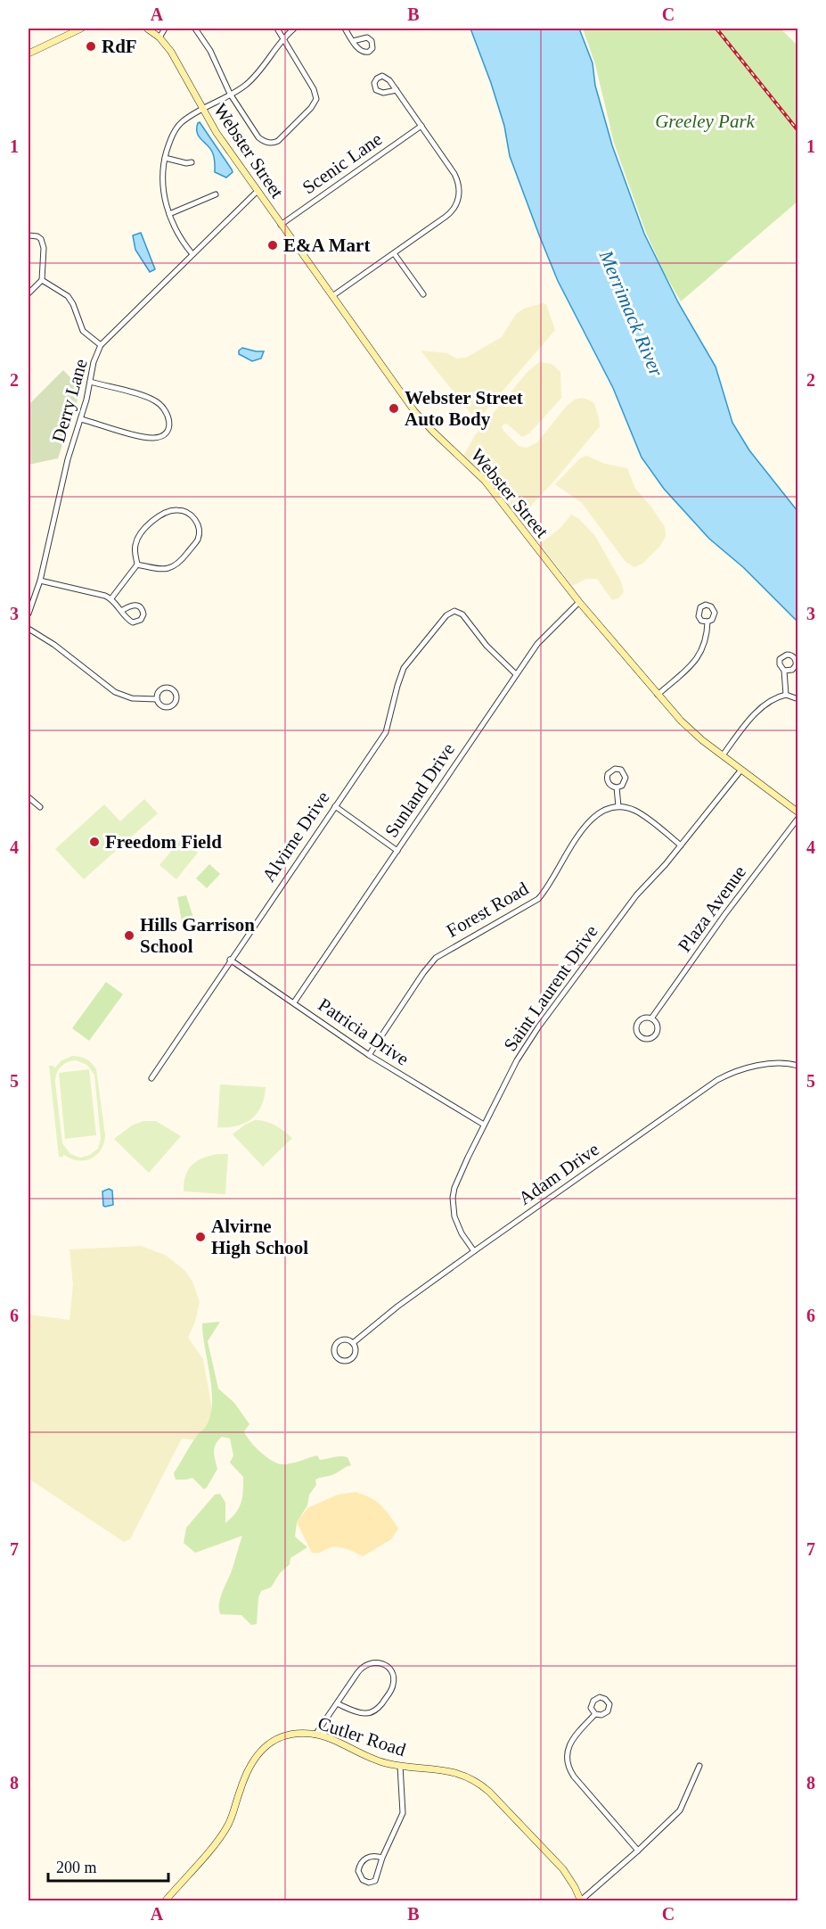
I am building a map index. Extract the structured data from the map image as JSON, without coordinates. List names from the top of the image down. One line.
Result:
{"streets":{"main road":["Webster Street","Cutler Road"],"street":["Scenic Lane","Derry Lane","Sunland Drive","Alvirne Drive","Plaza Avenue","Forest Road","Saint Laurent Drive","Patricia Drive","Adam Drive"]},"crossings":[["Webster Street","Scenic Lane"],["Webster Street","Derry Lane"],["Webster Street","Sunland Drive"],["Webster Street","Saint Laurent Drive"],["Sunland Drive","Alvirne Drive"],["Sunland Drive","Patricia Drive"],["Alvirne Drive","Patricia Drive"],["Forest Road","Patricia Drive"],["Saint Laurent Drive","Patricia Drive"],["Saint Laurent Drive","Adam Drive"]],"water":["Merrimack River"],"parks":["Greeley Park"],"places":["RdF","E&A Mart","Webster Street Auto Body","Freedom Field","Hills Garrison School","Alvirne High School"],"scale_bar":"200 m","grid":{"columns":["A","B","C"],"rows":["1","2","3","4","5","6","7","8"]}}
